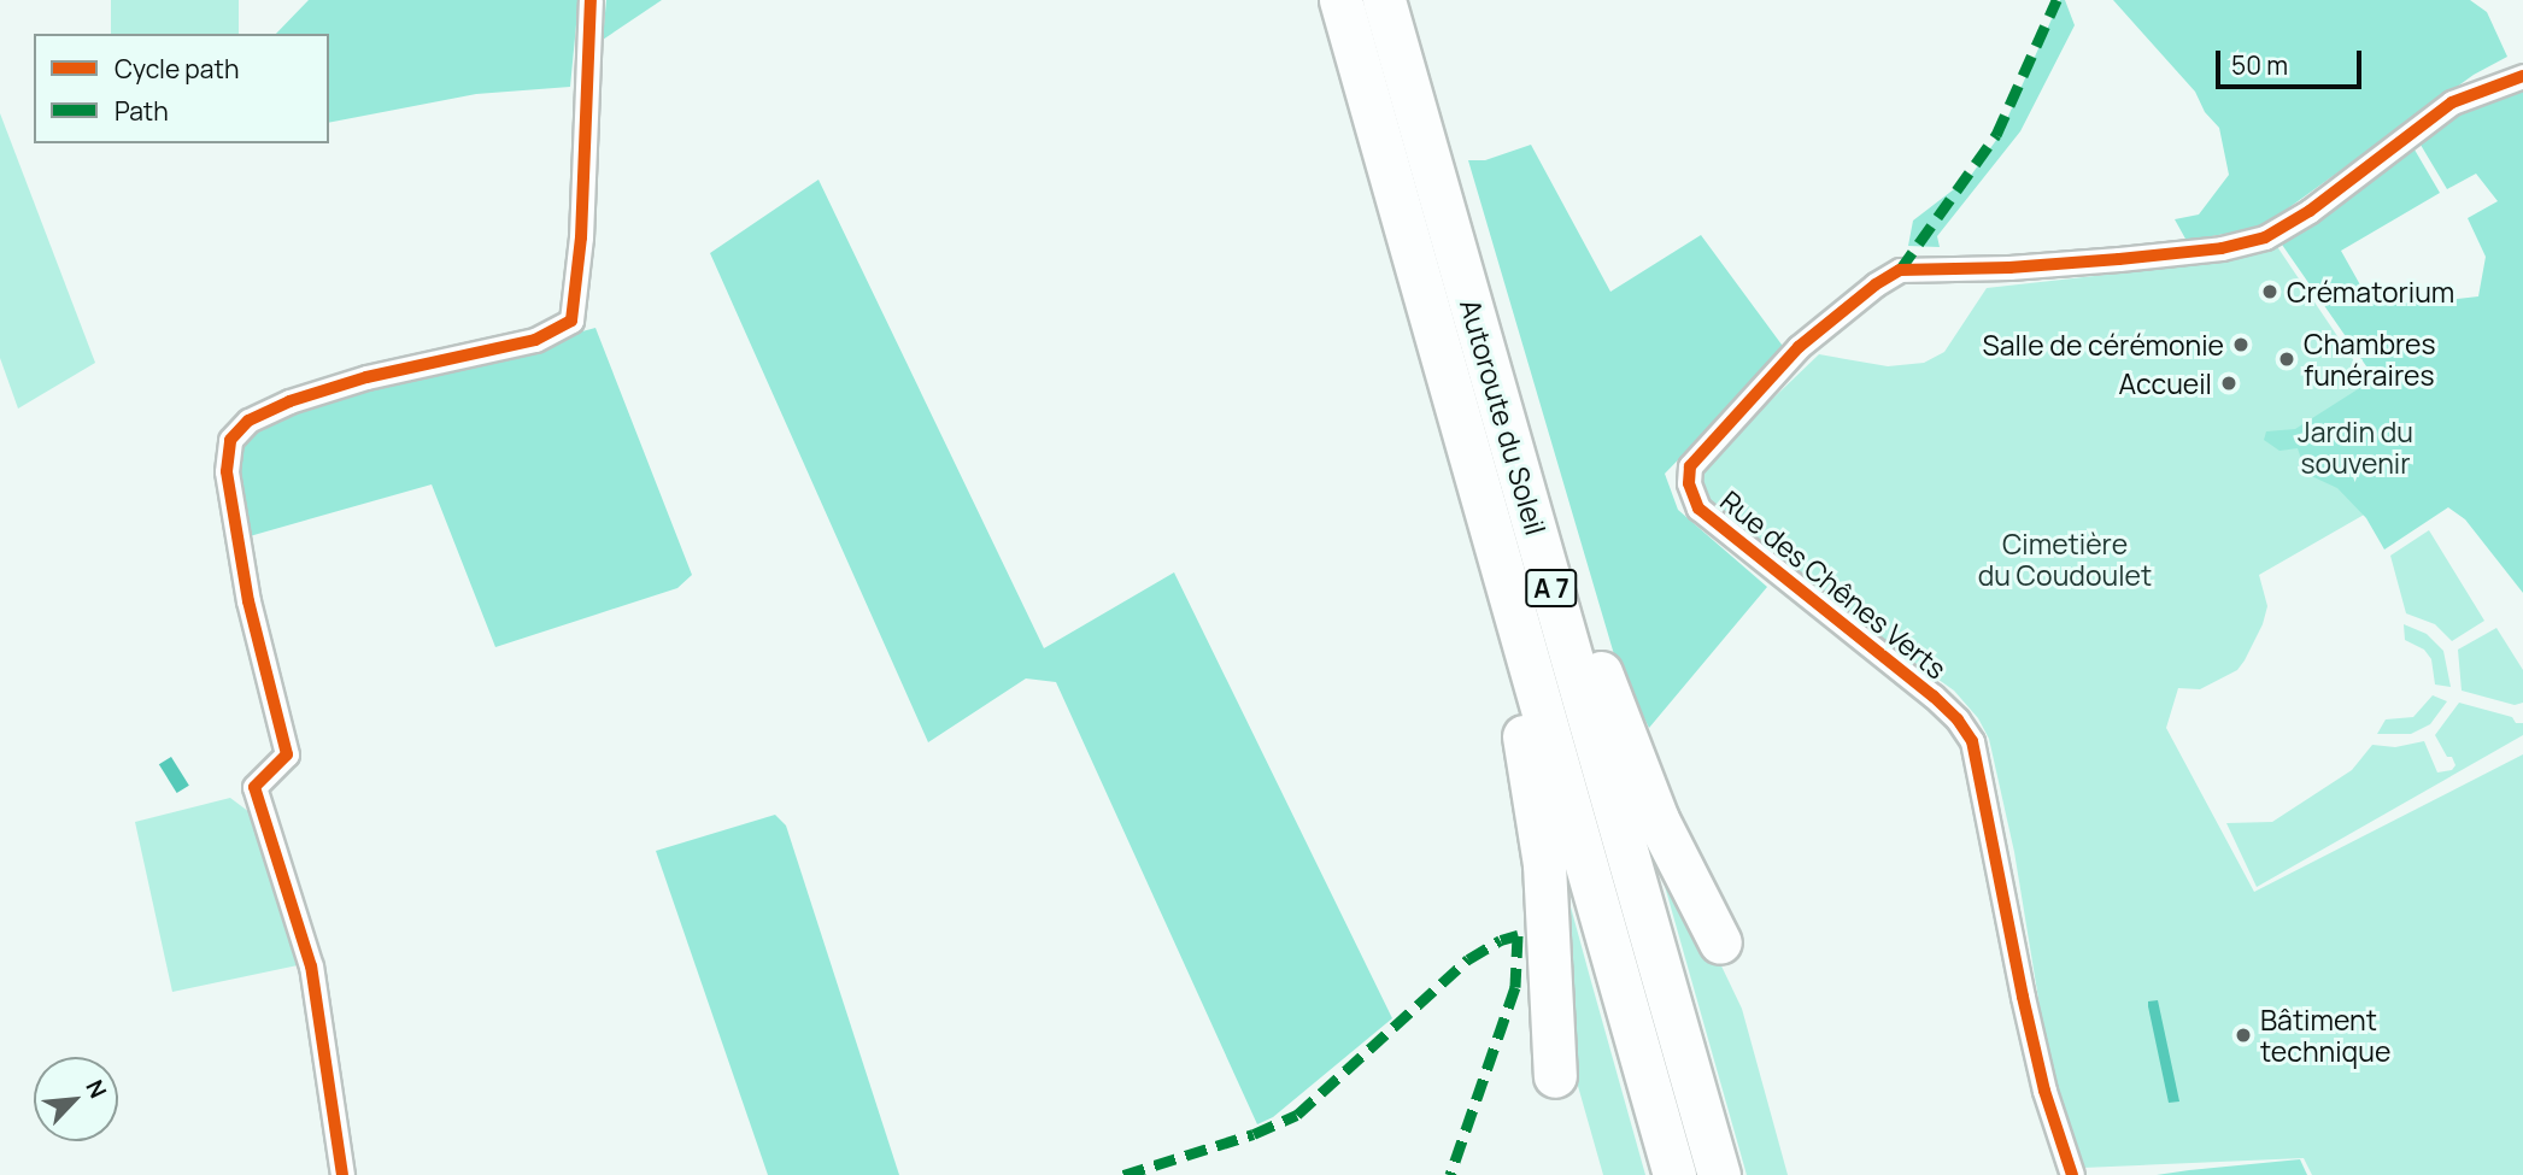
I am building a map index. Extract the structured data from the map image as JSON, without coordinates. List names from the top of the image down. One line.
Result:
{"streets":{"highway":["Autoroute du Soleil","A 7"],"street":["Rue des Chênes Verts"]},"parks":["Jardin du souvenir","Cimetière du Coudoulet"],"places":["Crématorium","Salle de cérémonie","Chambres funéraires","Accueil","Bâtiment technique"],"legend":["Cycle path","Path"],"scale_bar":"50 m","north":"top right"}
